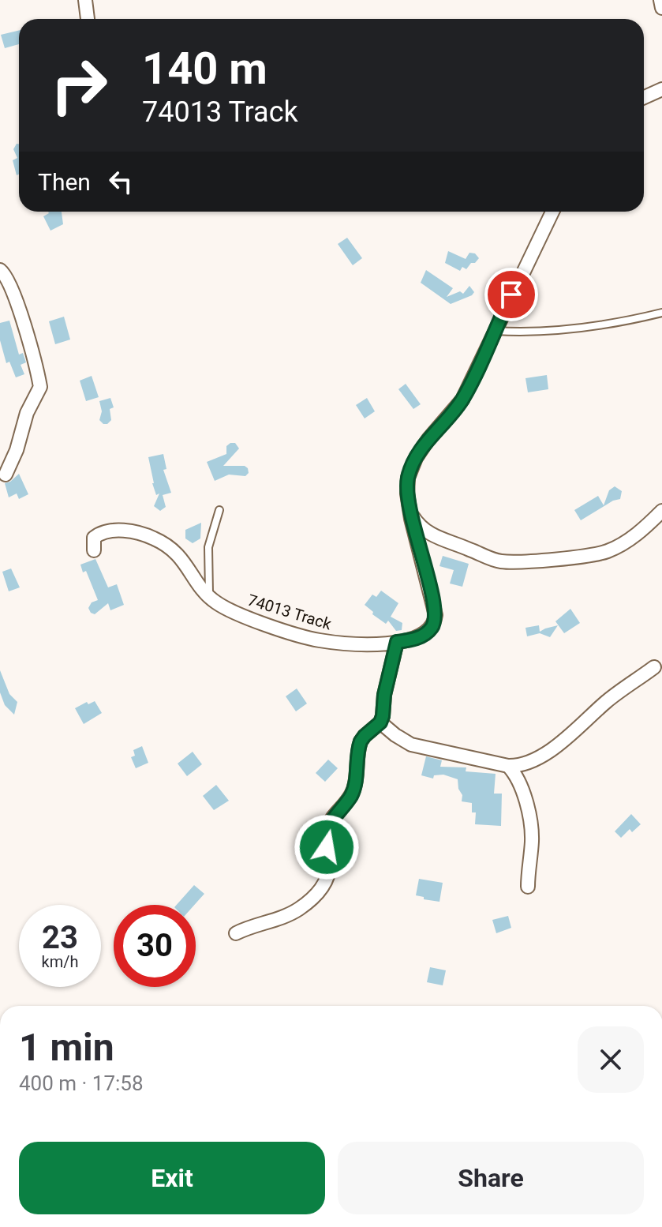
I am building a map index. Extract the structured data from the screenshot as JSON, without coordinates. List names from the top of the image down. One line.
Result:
{"streets":{"street":["74013 Track"]},"page":{"turn":["140 m","74013 Track"],"then":"Then","speed":"23 km/h","limit":"30","heading":["1 min","400 m · 17:58"],"buttons":["Exit","Share"]}}
